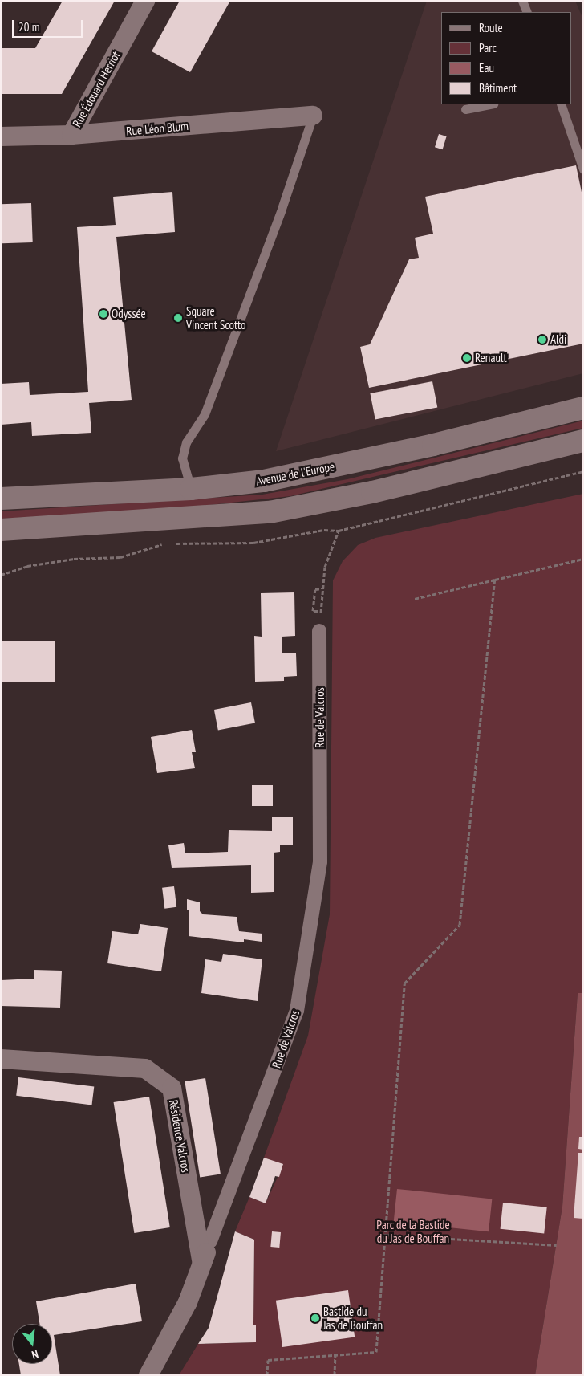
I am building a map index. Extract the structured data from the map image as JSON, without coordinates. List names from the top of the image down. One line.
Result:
{"streets":{"main road":["Avenue de l'Europe"],"street":["Rue Édouard Herriot","Rue Léon Blum","Rue de Valcros","Résidence Valcros"]},"crossings":[["Rue Édouard Herriot","Rue Léon Blum"],["Rue de Valcros","Résidence Valcros"]],"parks":["Parc de la Bastide du Jas de Bouffan"],"places":["Odyssée","Square Vincent Scotto","Aldi","Renault","Bastide du Jas de Bouffan"],"legend":["Route","Parc","Eau","Bâtiment"],"scale_bar":"20 m","north":"bottom"}
